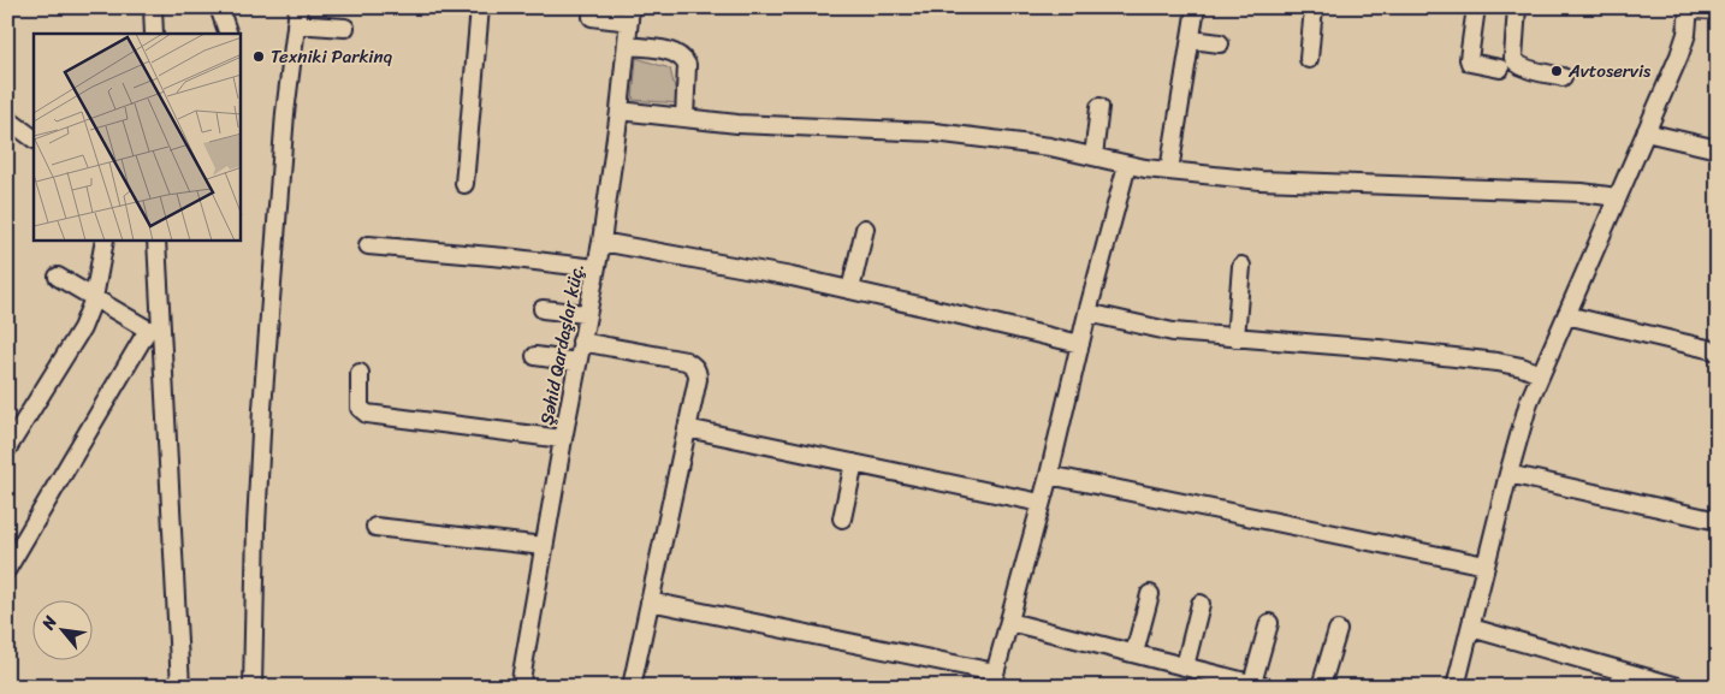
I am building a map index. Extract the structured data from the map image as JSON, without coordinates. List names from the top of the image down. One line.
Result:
{"streets":{"street":["Şəhid Qardaşlar küç."]},"places":["Texniki Parkinq","Avtoservis"],"north":"top left"}
